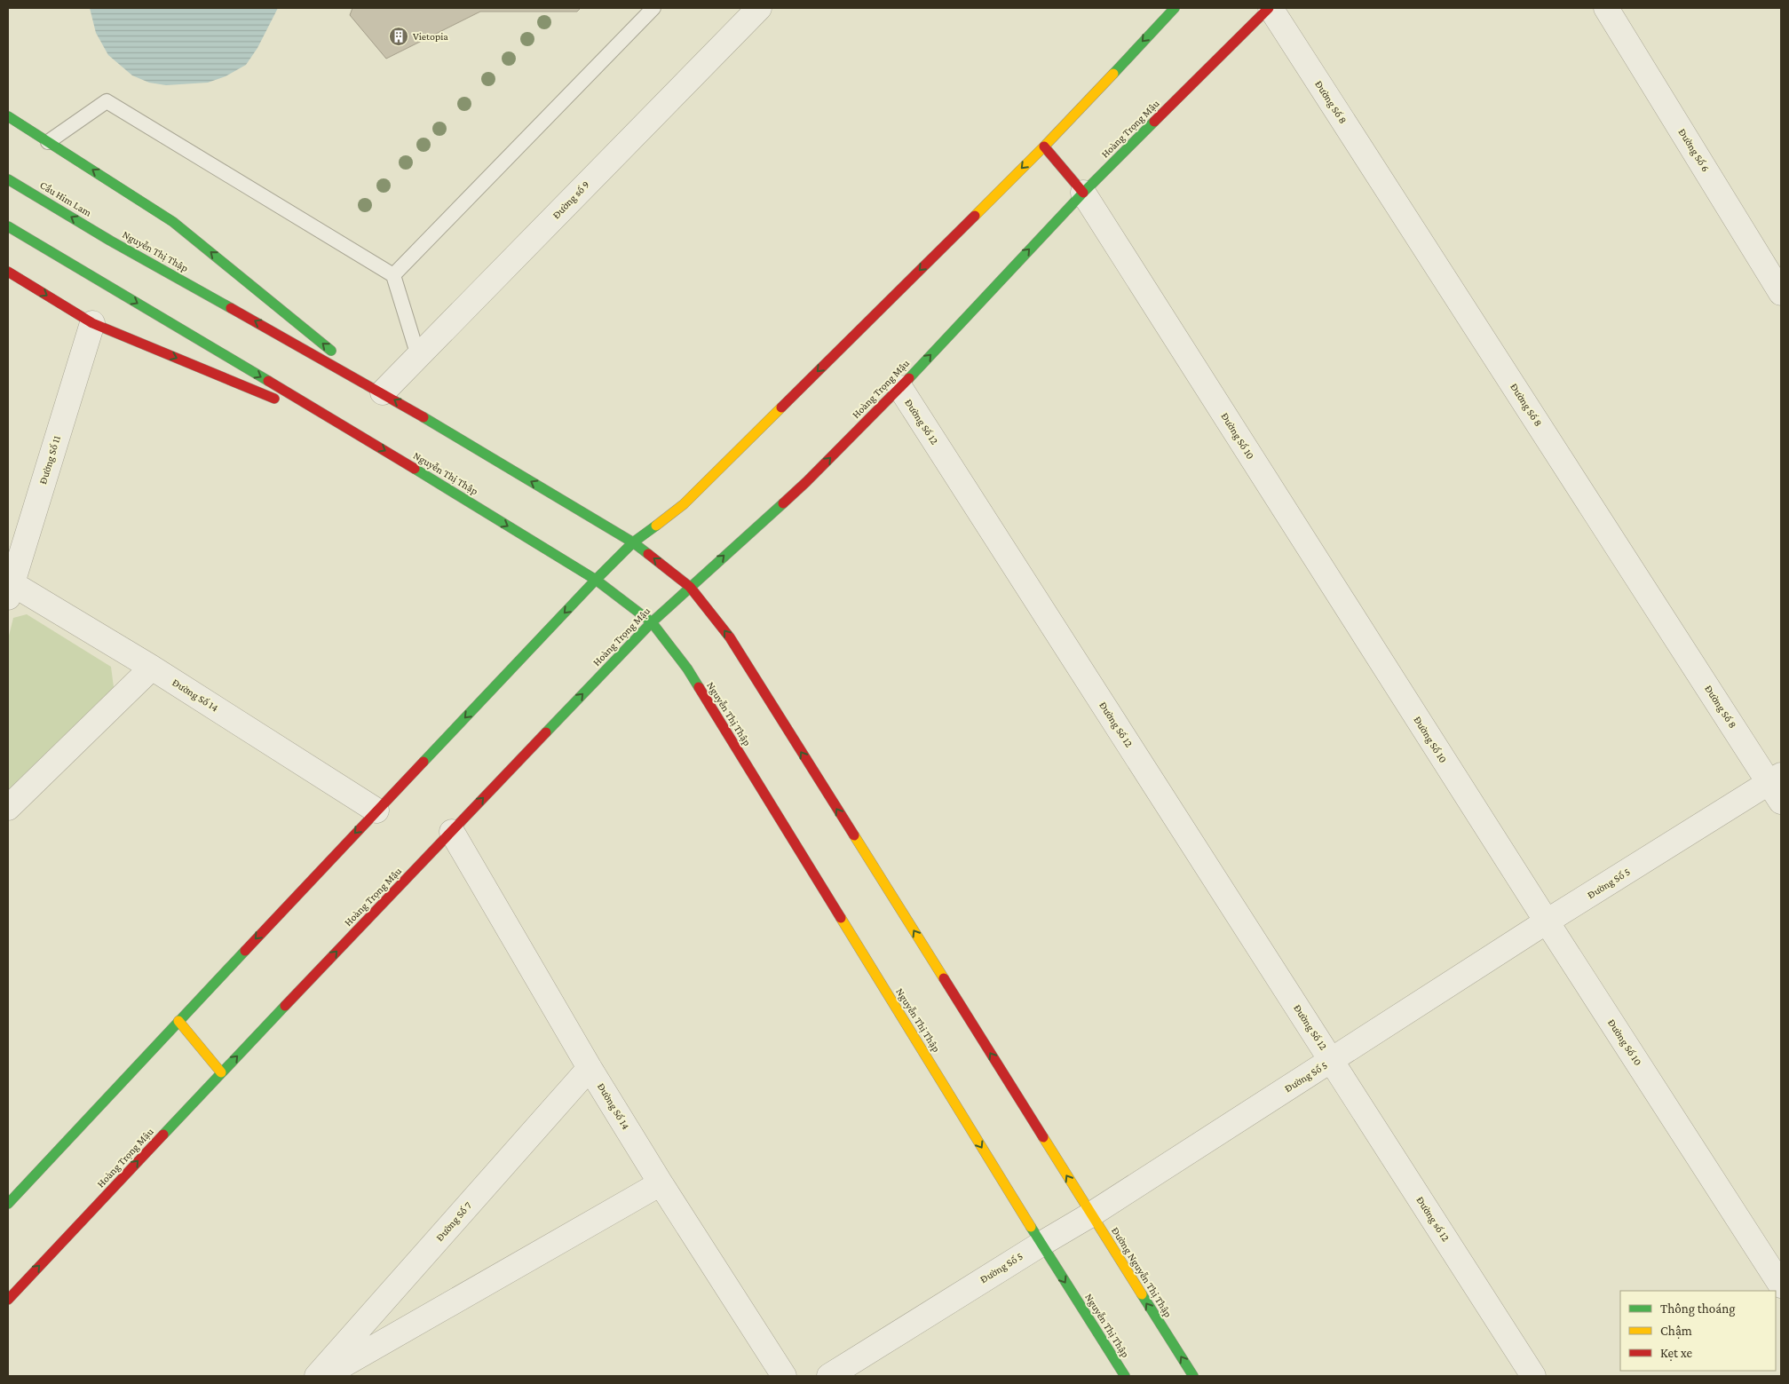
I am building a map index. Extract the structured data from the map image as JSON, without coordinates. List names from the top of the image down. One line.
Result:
{"streets":{"main road":["Hoàng Trọng Mậu","Cầu Him Lam","Nguyễn Thị Thập","Đường Nguyễn Thị Thập"],"street":["Đường Số 8","Đường Số 6","Đường số 9","Đường Số 12","Đường Số 10","Đường Số 11","Đường Số 14","Đường Số 5","Đường số 12","Đường Số 7"]},"crossings":[["Đường Số 8","Hoàng Trọng Mậu"],["Đường Số 8","Đường Số 5"],["Hoàng Trọng Mậu","Nguyễn Thị Thập"],["Hoàng Trọng Mậu","Đường Số 12"],["Hoàng Trọng Mậu","Đường Số 10"],["Hoàng Trọng Mậu","Đường Số 14"],["Cầu Him Lam","Nguyễn Thị Thập"],["Đường số 9","Nguyễn Thị Thập"],["Nguyễn Thị Thập","Đường Số 5"],["Nguyễn Thị Thập","Đường Nguyễn Thị Thập"],["Đường Số 12","Đường Số 5"],["Đường Số 12","Đường số 12"],["Đường Số 10","Đường Số 5"],["Đường Số 11","Đường Số 14"],["Đường Số 14","Đường Số 7"],["Đường Số 5","Đường số 12"],["Đường Số 5","Đường Nguyễn Thị Thập"]],"one_way":["Đường Nguyễn Thị Thập"],"places":{"building":["Vietopia"]},"legend":["Thông thoáng","Chậm","Kẹt xe"]}
